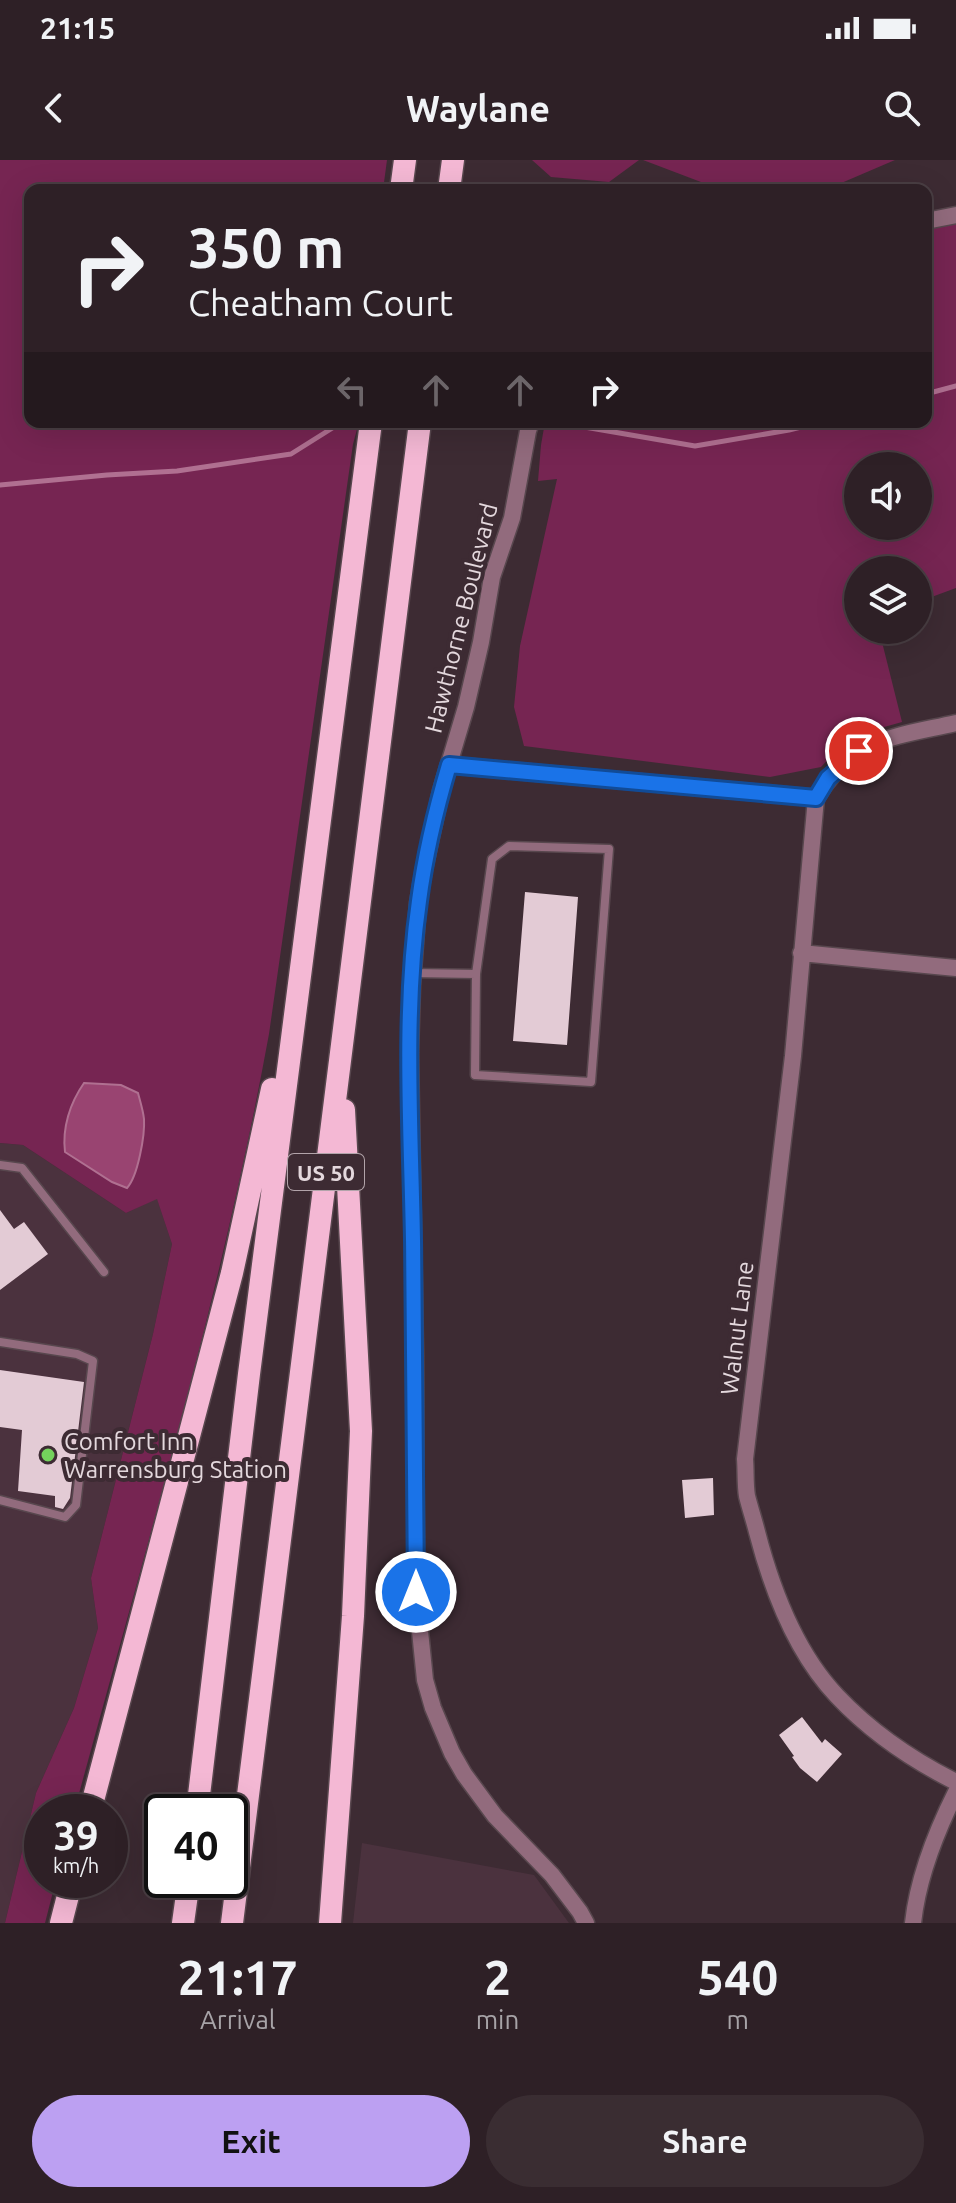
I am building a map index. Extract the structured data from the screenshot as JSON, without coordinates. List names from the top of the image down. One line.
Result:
{"streets":{"highway":["US 50"],"street":["Hawthorne Boulevard","Walnut Lane"]},"places":["Comfort Inn Warrensburg Station"],"page":{"status":"21:15","header":"Waylane","turn":["350 m","Cheatham Court"],"speed":"39 km/h","limit":"40","eta":["21:17","Arrival","2","min","540","m"],"buttons":["Exit","Share"]}}
